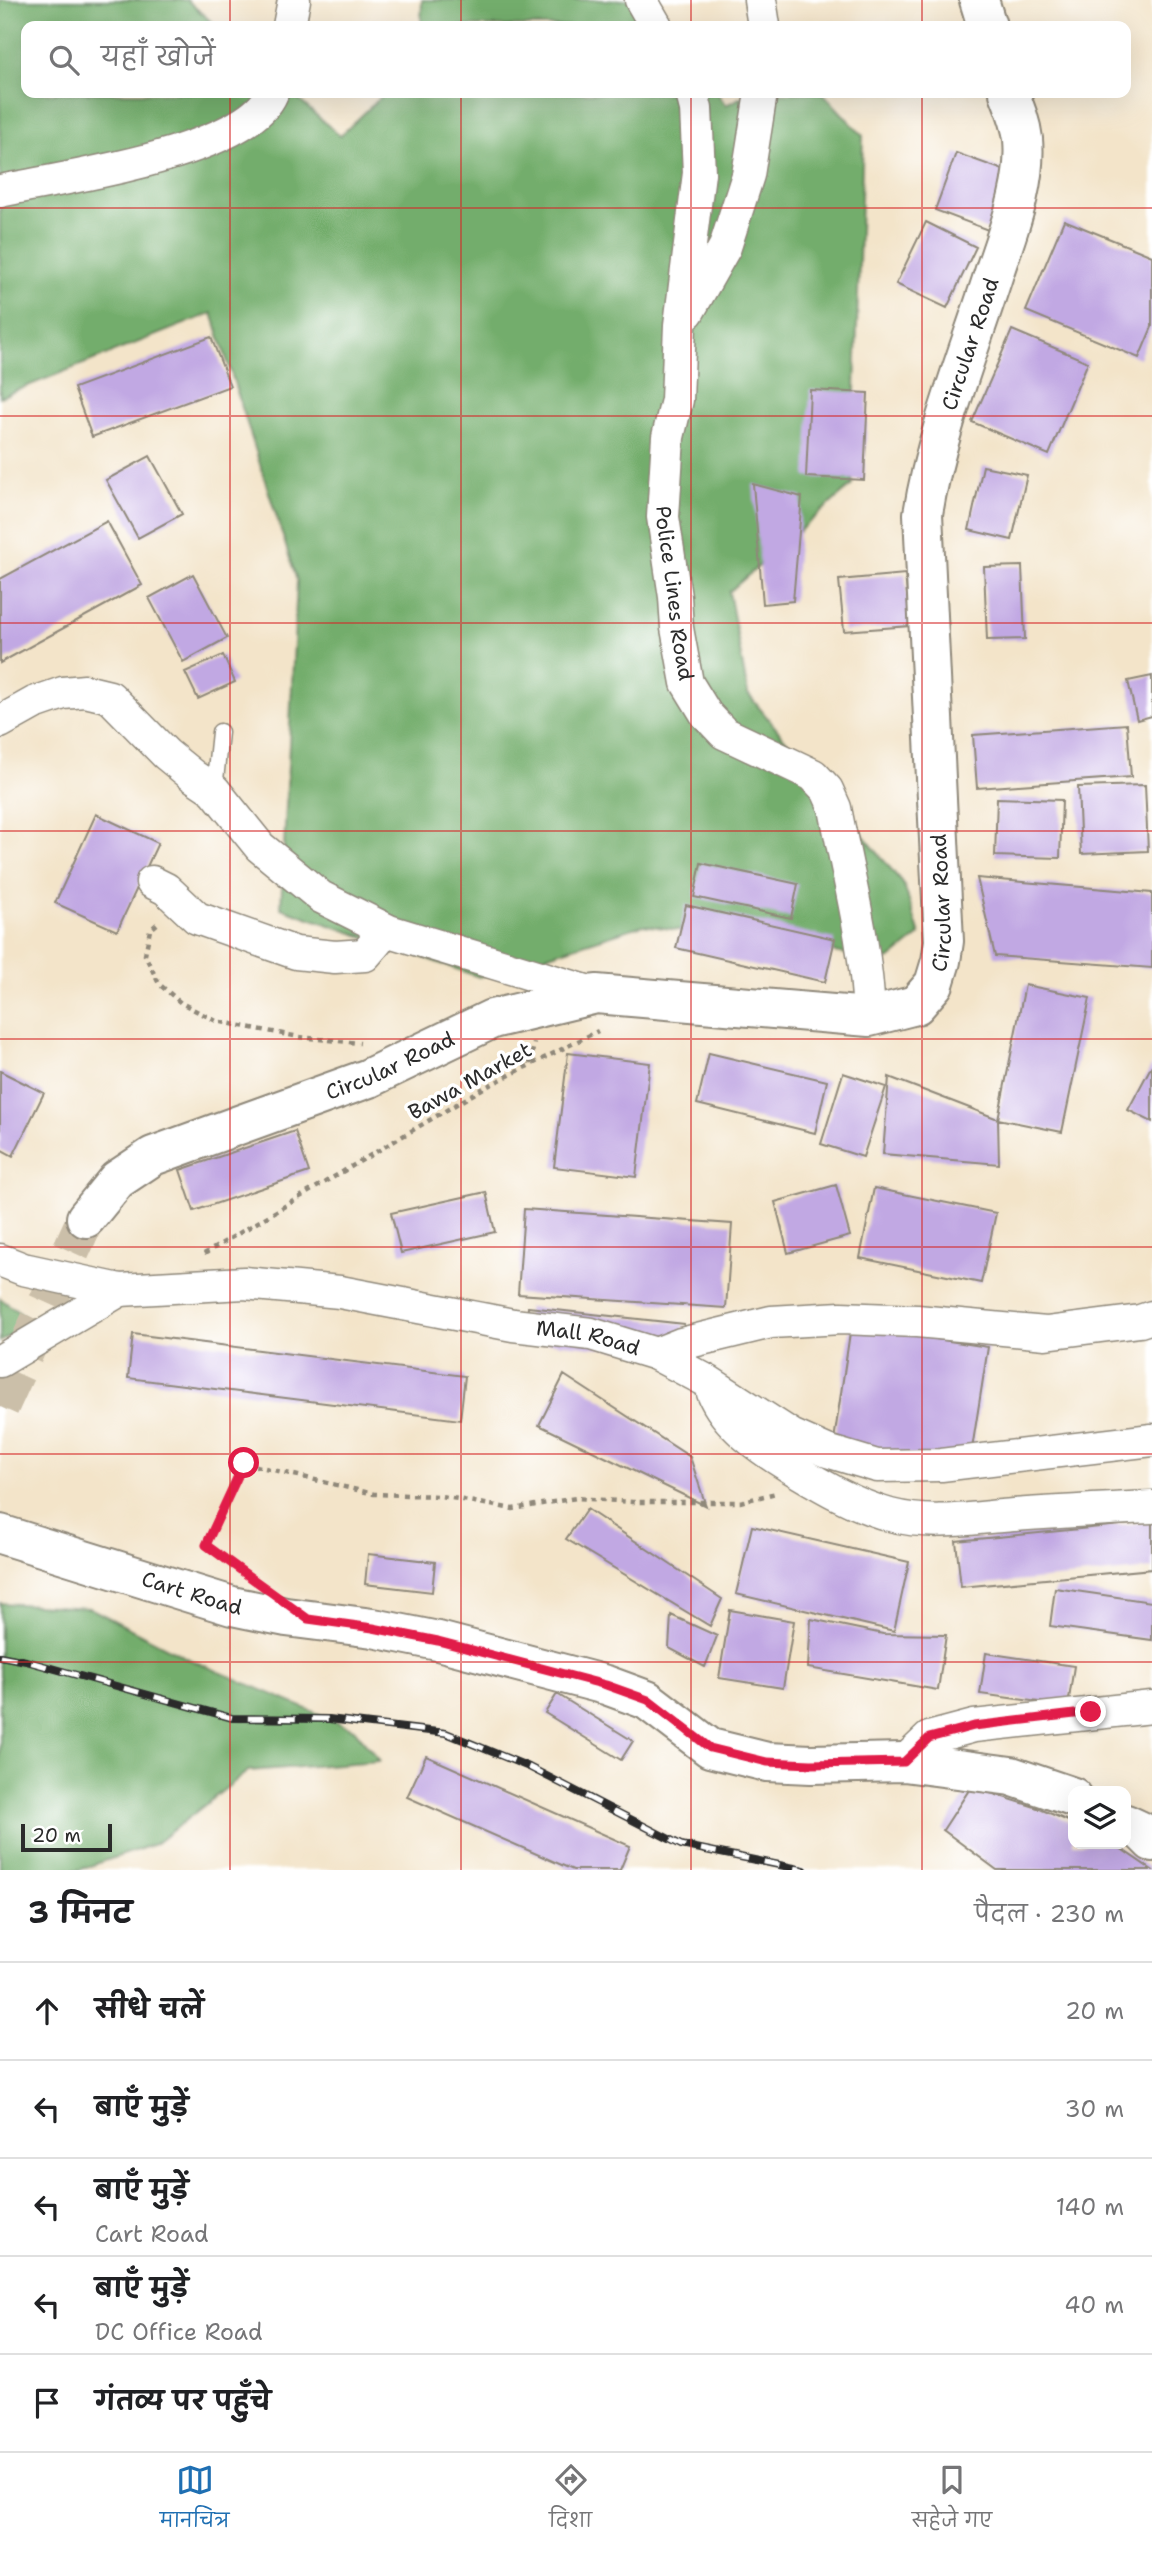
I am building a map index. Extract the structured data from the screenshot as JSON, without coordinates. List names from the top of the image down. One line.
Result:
{"streets":{"main road":["Circular Road","Cart Road"],"street":["Police Lines Road","Mall Road"],"path":["Bawa Market"]},"crossings":[["Circular Road","Police Lines Road"],["Circular Road","Bawa Market"]],"scale_bar":"20 m","page":{"search":"यहाँ खोजें","scale":"20 m","heading":["3 मिनट","पैदल · 230 m"],"list":[["सीधे चलें","20 m"],["बाएँ मुड़ें","30 m"],["बाएँ मुड़ें","Cart Road","140 m"],["बाएँ मुड़ें","DC Office Road","40 m"],"गंतव्य पर पहुँचे"],"nav":["मानचित्र","दिशा","सहेजे गए"]}}
